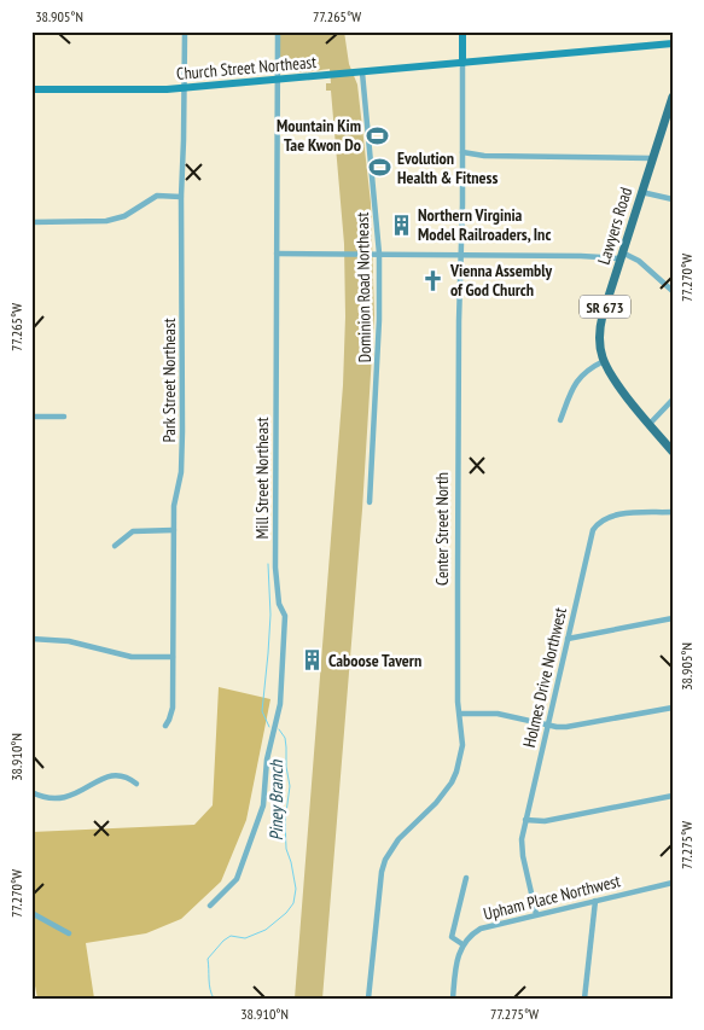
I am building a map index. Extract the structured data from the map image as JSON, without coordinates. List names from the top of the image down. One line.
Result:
{"streets":{"main road":["Lawyers Road","SR 673"],"street":["Church Street Northeast","Dominion Road Northeast","Park Street Northeast","Mill Street Northeast","Center Street North","Holmes Drive Northwest","Upham Place Northwest"]},"crossings":[["Church Street Northeast","Dominion Road Northeast"],["Church Street Northeast","Park Street Northeast"],["Church Street Northeast","Mill Street Northeast"],["Church Street Northeast","Center Street North"],["Holmes Drive Northwest","Upham Place Northwest"]],"water":["Piney Branch"],"places":{"sports":["Mountain Kim Tae Kwon Do","Evolution Health & Fitness"],"building":["Northern Virginia Model Railroaders, Inc","Caboose Tavern"],"church":["Vienna Assembly of God Church"]},"coordinates":["38.905°N","77.265°W","77.270°W","38.910°N","77.275°W"]}
